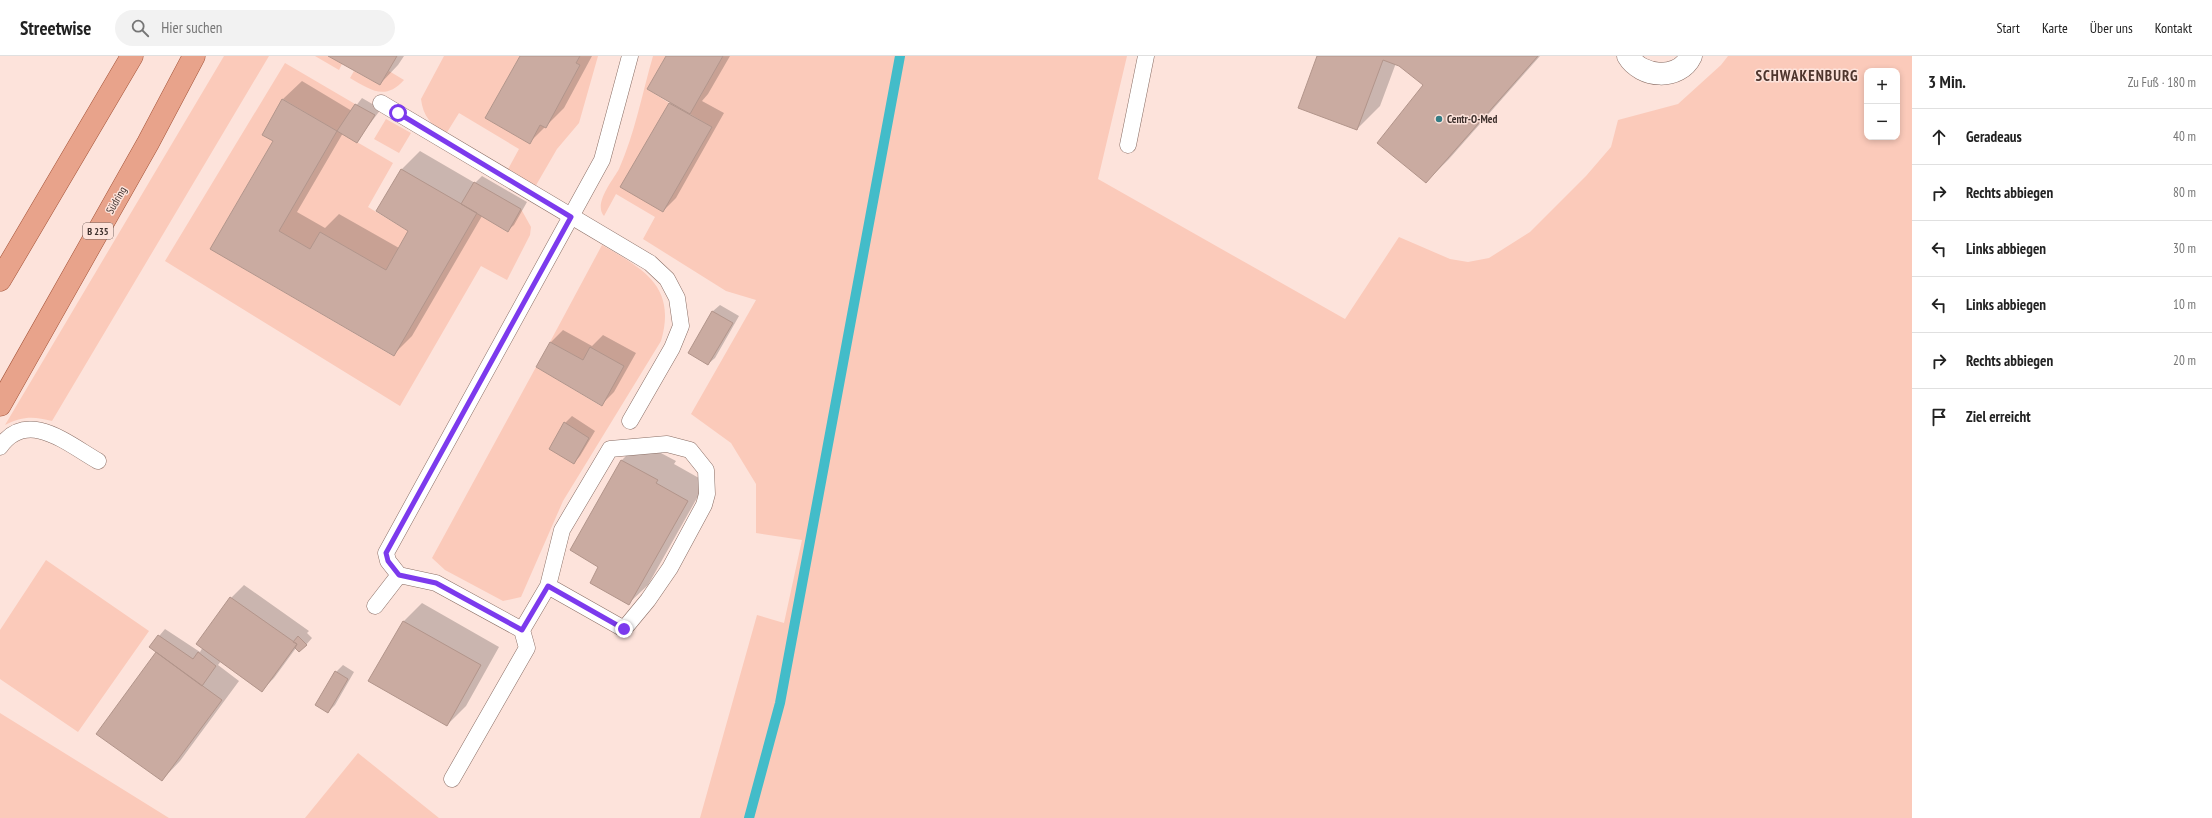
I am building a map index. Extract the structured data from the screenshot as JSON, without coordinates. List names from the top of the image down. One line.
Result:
{"streets":{"main road":["Südring","B 235"]},"districts":["SCHWAKENBURG"],"places":["Centr-O-Med"],"page":{"header":"Streetwise","search":"Hier suchen","nav":["Start","Karte","Über uns","Kontakt"],"heading":["3 Min.","Zu Fuß · 180 m"],"map_buttons":["+","−"],"list":[["Geradeaus","40 m"],["Rechts abbiegen","80 m"],["Links abbiegen","30 m"],["Links abbiegen","10 m"],["Rechts abbiegen","20 m"],"Ziel erreicht"]}}
